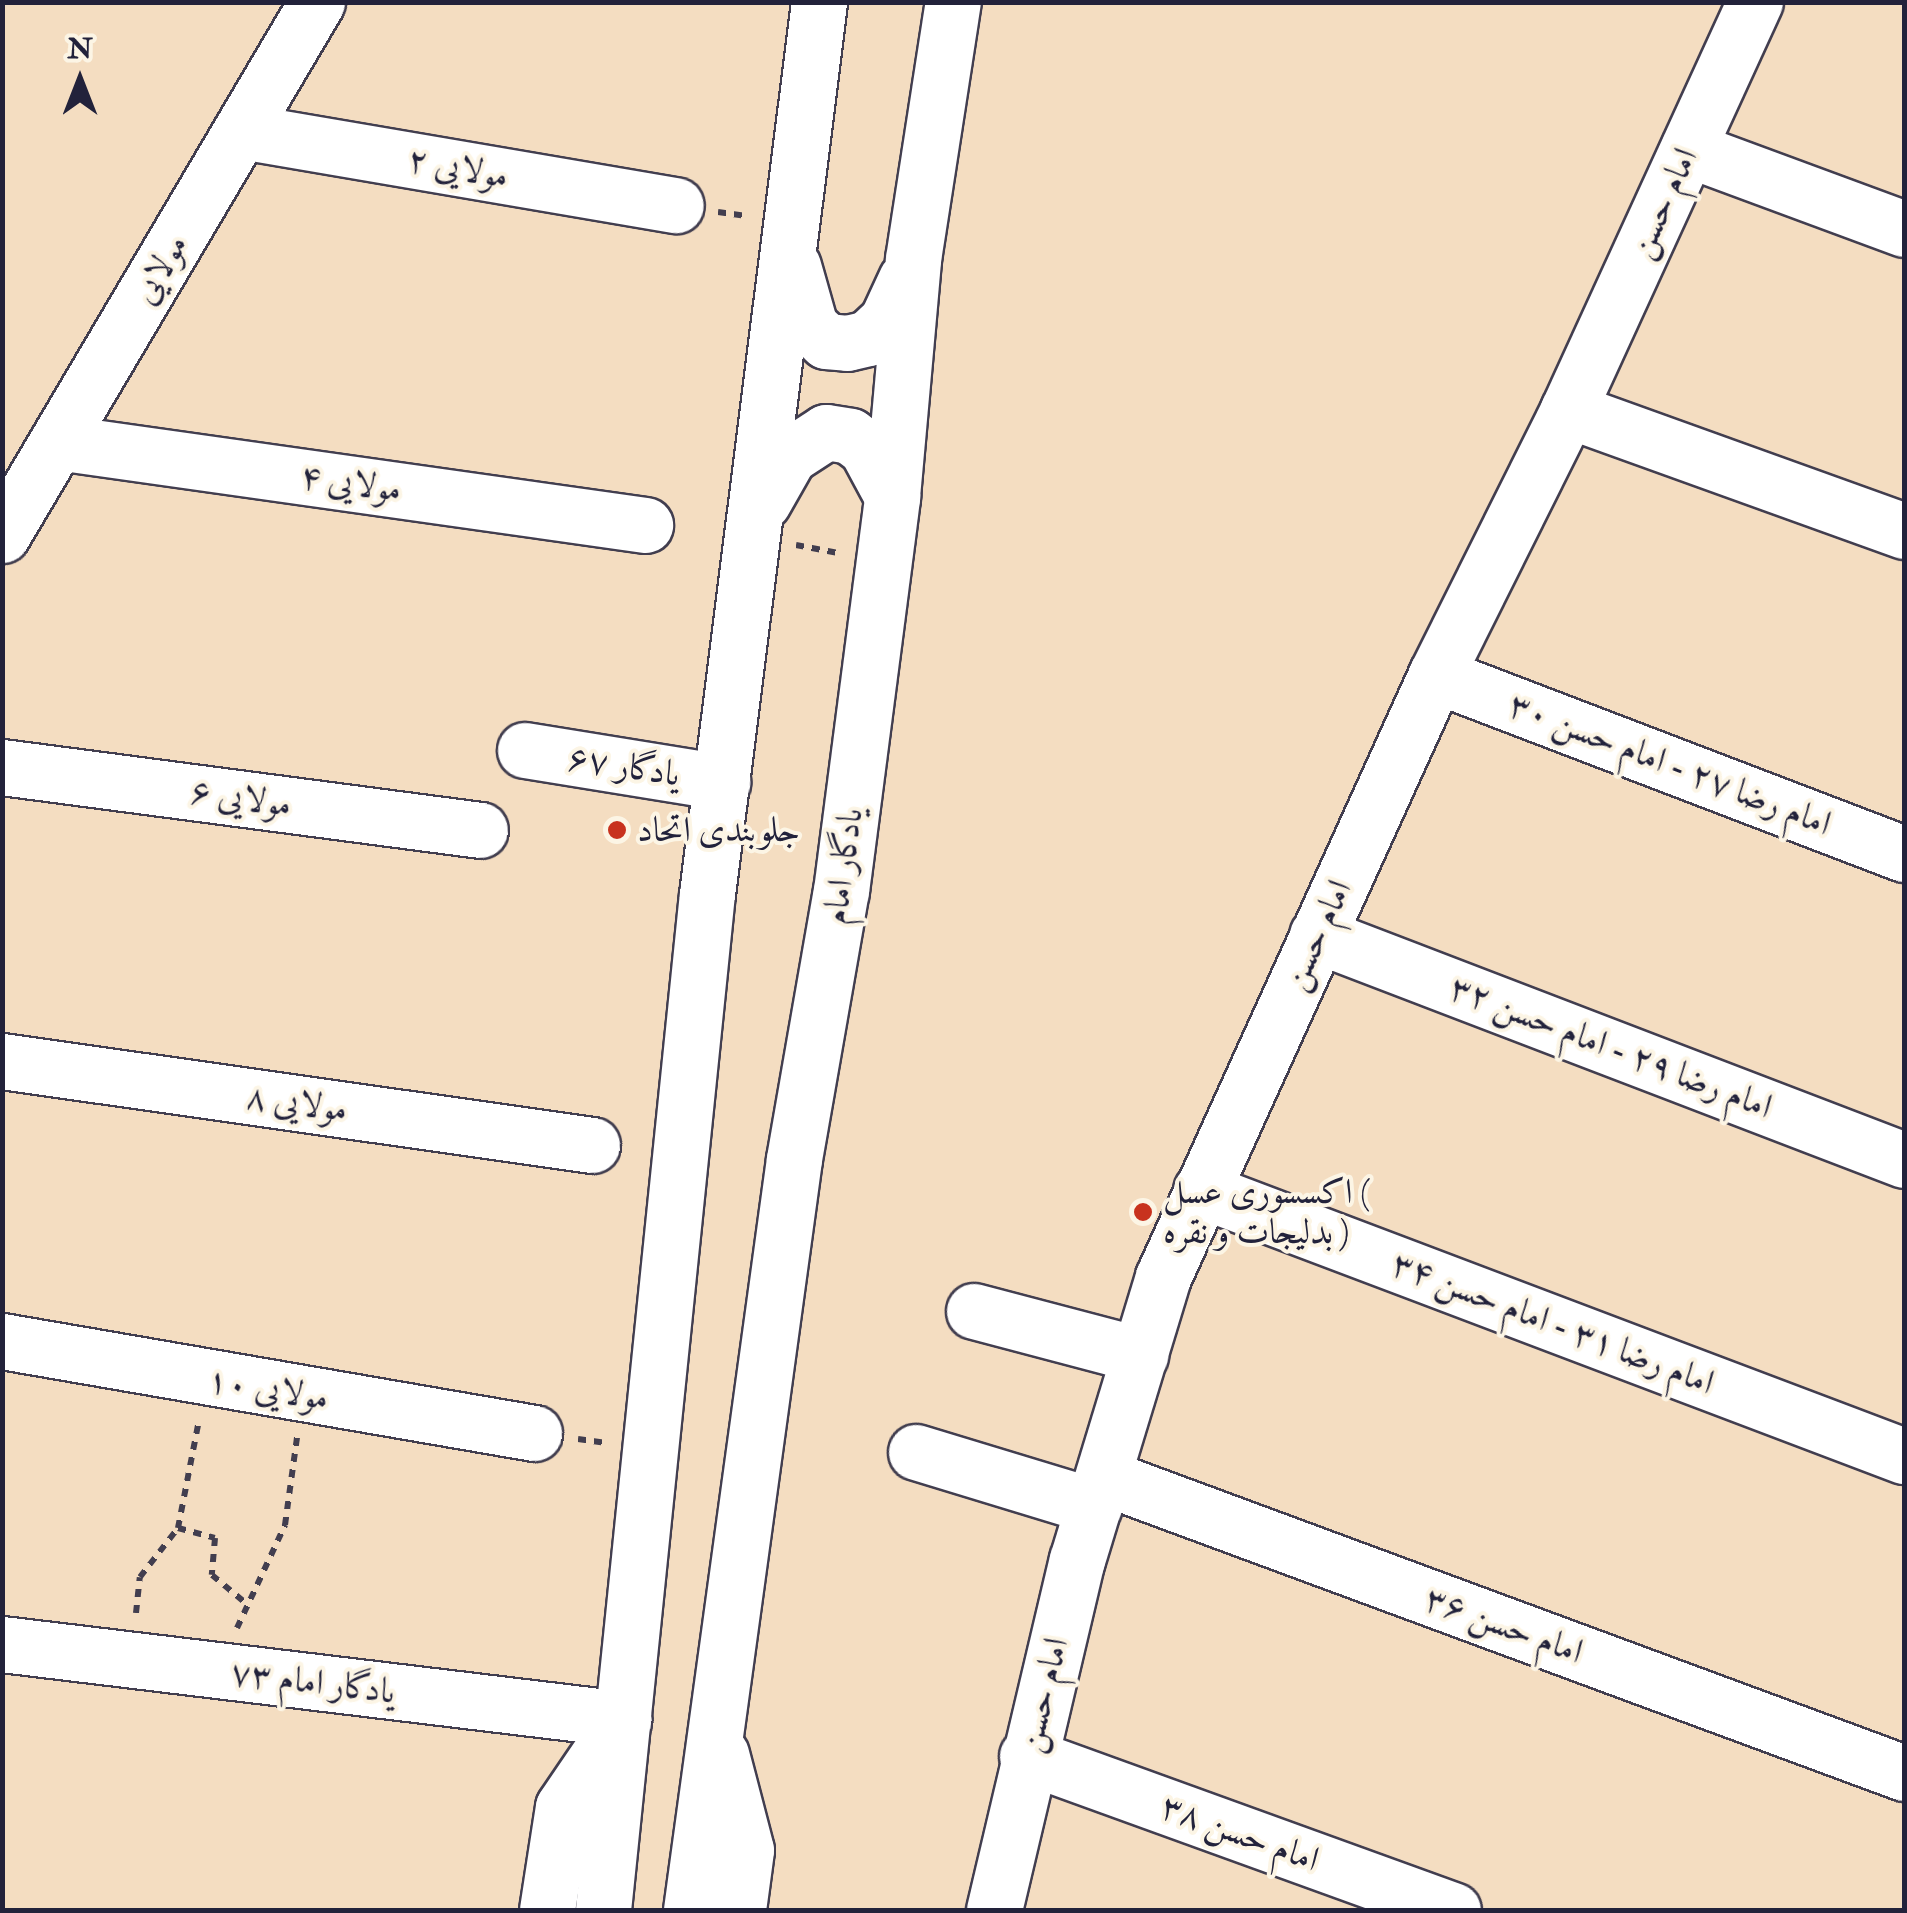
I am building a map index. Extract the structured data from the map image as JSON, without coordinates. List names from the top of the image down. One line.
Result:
{"streets":{"street":["مولایی ۲","امام حسن","مولایی","مولایی ۴","امام رضا ۲۷ - امام حسن ۳۰","یادگار ۶۷","مولایی ۶","یادگار امام","امام رضا ۲۹ - امام حسن ۳۲","مولایی ۸","امام رضا ۳۱ - امام حسن ۳۴","مولایی ۱۰","امام حسن ۳۶","یادگار امام ۷۳","امام حسن ۳۸"]},"crossings":[["مولایی ۲","مولایی"],["امام حسن","امام رضا ۲۷ - امام حسن ۳۰"],["امام حسن","امام رضا ۲۹ - امام حسن ۳۲"],["امام حسن","امام رضا ۳۱ - امام حسن ۳۴"],["امام حسن","امام حسن ۳۶"],["امام حسن","امام حسن ۳۸"],["مولایی","مولایی ۴"]],"places":["جلوبندی اتحاد","اکسسوری عسل ( بدلیجات و نقره )"],"north":"top"}
